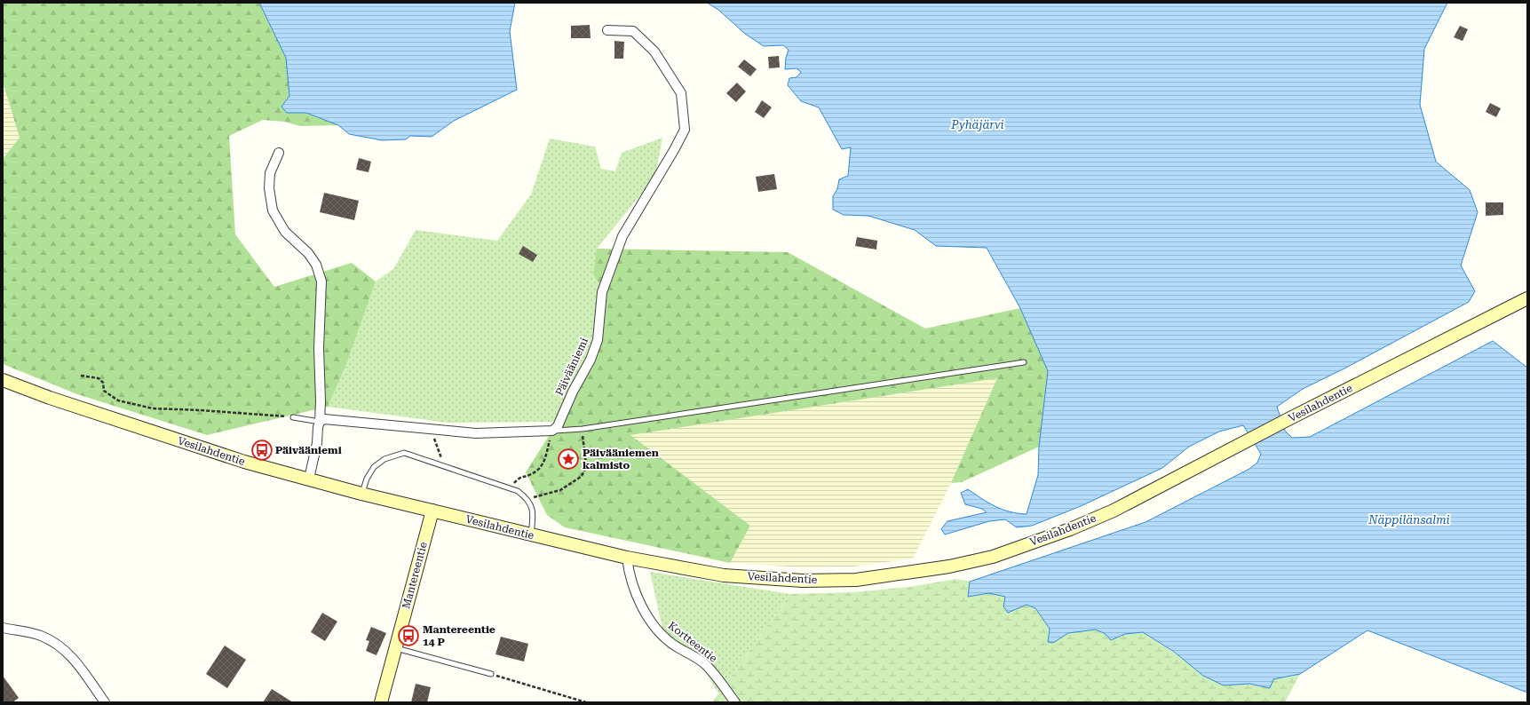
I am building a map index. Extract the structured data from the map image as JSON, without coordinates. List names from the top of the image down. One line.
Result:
{"streets":{"main road":["Vesilahdentie","Mantereentie"],"street":["Päivääniemi","Kortteentie"]},"crossings":[["Vesilahdentie","Mantereentie"],["Vesilahdentie","Kortteentie"]],"water":["Pyhäjärvi","Näppilänsalmi"],"places":{"bus stop":["Päivääniemi","Mantereentie 14 P"],"place":["Päivääniemen kalmisto"]}}
